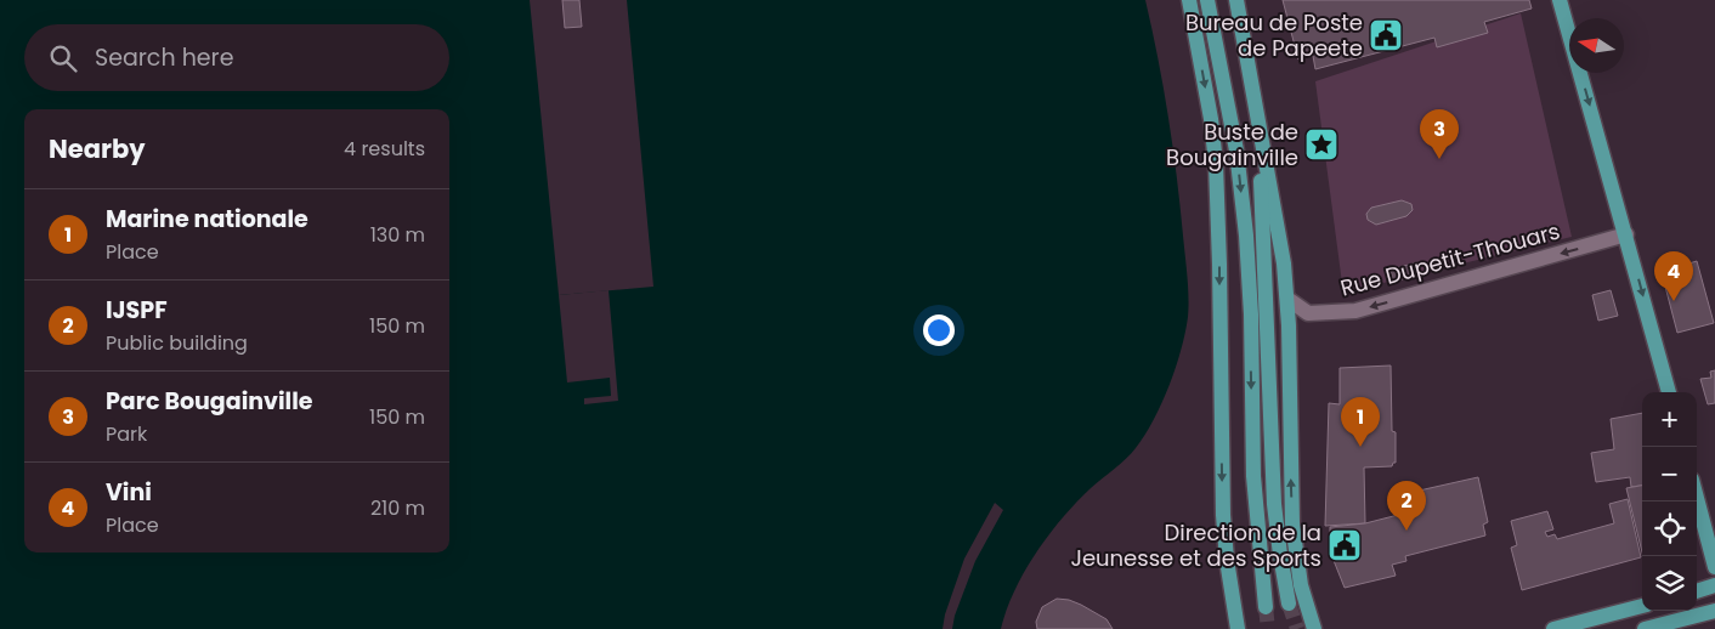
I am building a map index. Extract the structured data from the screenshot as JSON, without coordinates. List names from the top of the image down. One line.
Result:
{"streets":{"street":["Rue Dupetit-Thouars"]},"one_way":["Rue Dupetit-Thouars"],"places":{"public building":["Bureau de Poste de Papeete","Direction de la Jeunesse et des Sports"],"place":["Buste de Bougainville"]},"north":"left","page":{"search":"Search here","pins":["3","4","1","2"],"heading":["Nearby","4 results"],"list":[{"mark":"1","name":"Marine nationale","note":"Place","value":"130 m"},{"mark":"2","name":"IJSPF","note":"Public building","value":"150 m"},{"mark":"3","name":"Parc Bougainville","note":"Park","value":"150 m"},{"mark":"4","name":"Vini","note":"Place","value":"210 m"}],"map_buttons":["+","−"]}}
